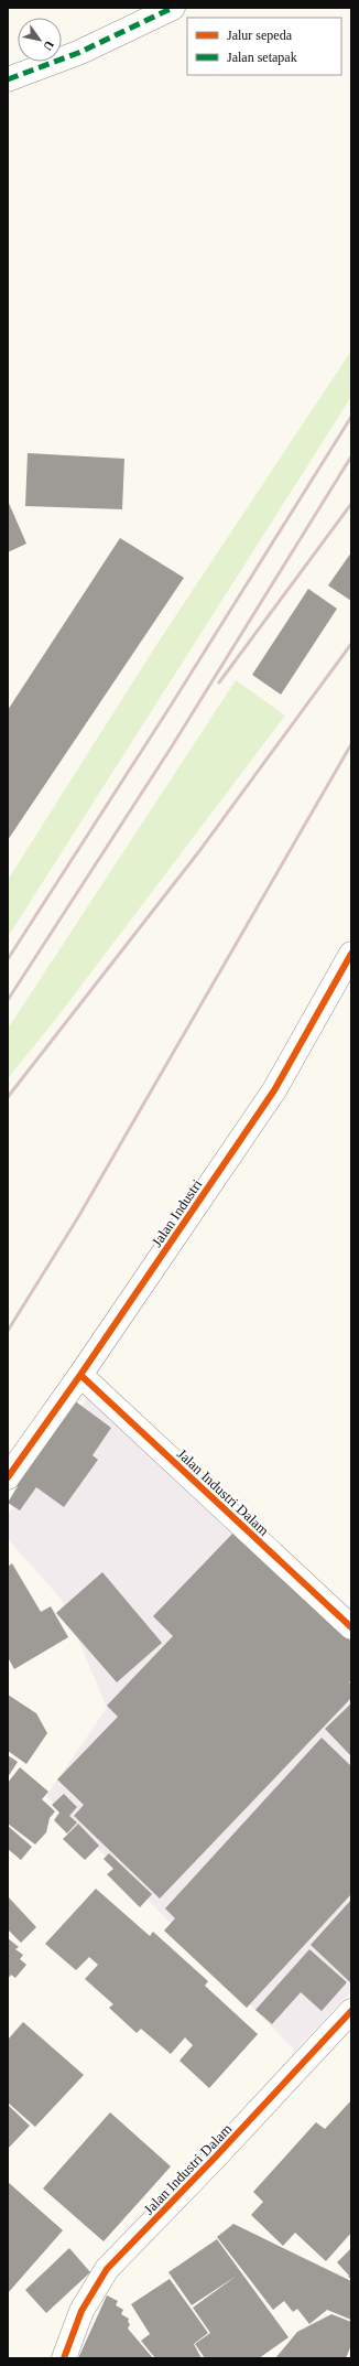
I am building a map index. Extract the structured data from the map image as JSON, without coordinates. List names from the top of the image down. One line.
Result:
{"streets":{"street":["Jalan Industri","Jalan Industri Dalam"]},"crossings":[["Jalan Industri","Jalan Industri Dalam"]],"legend":["Jalur sepeda","Jalan setapak"],"north":"bottom right"}
